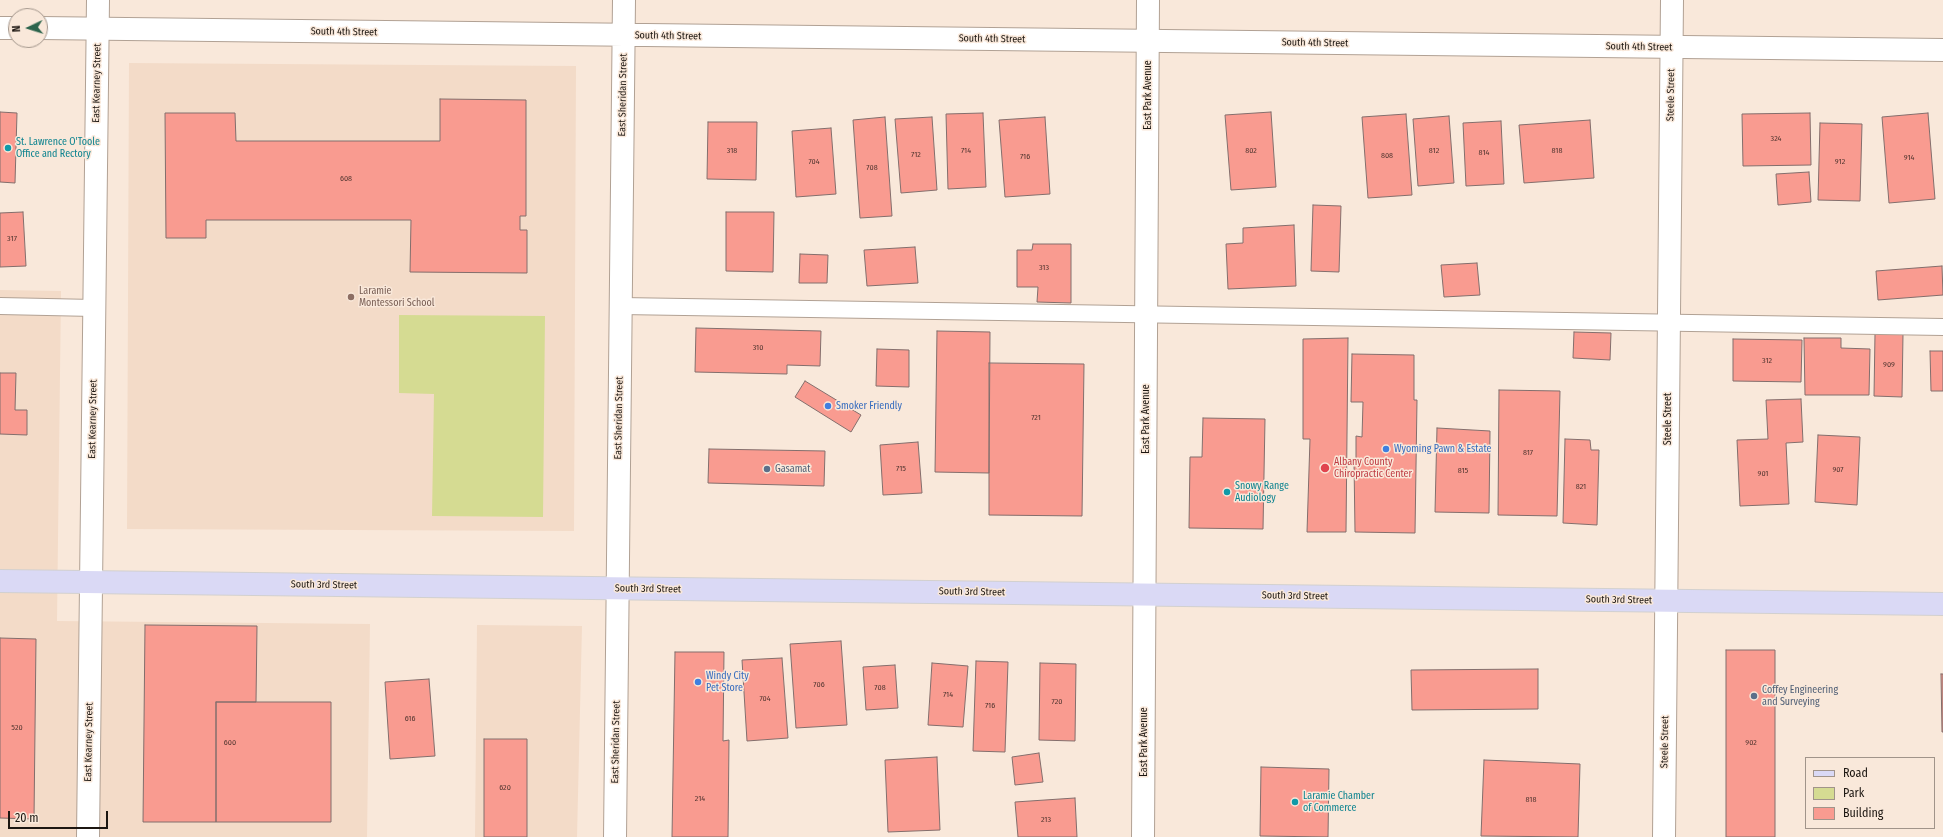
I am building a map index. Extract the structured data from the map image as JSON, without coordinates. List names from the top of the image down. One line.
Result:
{"streets":{"main road":["South 3rd Street"],"street":["South 4th Street","East Kearney Street","East Sheridan Street","East Park Avenue","Steele Street"]},"crossings":[["South 4th Street","East Kearney Street"],["South 4th Street","East Sheridan Street"],["South 4th Street","East Park Avenue"],["South 4th Street","Steele Street"],["East Kearney Street","South 3rd Street"],["East Sheridan Street","South 3rd Street"],["East Park Avenue","South 3rd Street"],["Steele Street","South 3rd Street"]],"places":["St. Lawrence O'Toole Office and Rectory","Laramie Montessori School","Smoker Friendly","Wyoming Pawn & Estate","Albany County Chiropractic Center","Gasamat","Snowy Range Audiology","Windy City Pet Store","Coffey Engineering and Surveying","Laramie Chamber of Commerce"],"house_numbers":["324","318","714","802","812","818","814","712","808","716","914","704","912","708","608","317","313","310","312","909","721","817","715","907","815","901","821","706","708","714","704","720","716","616","520","600","902","620","214","818","213"],"legend":["Road","Park","Building"],"scale_bar":"20 m","north":"left"}
